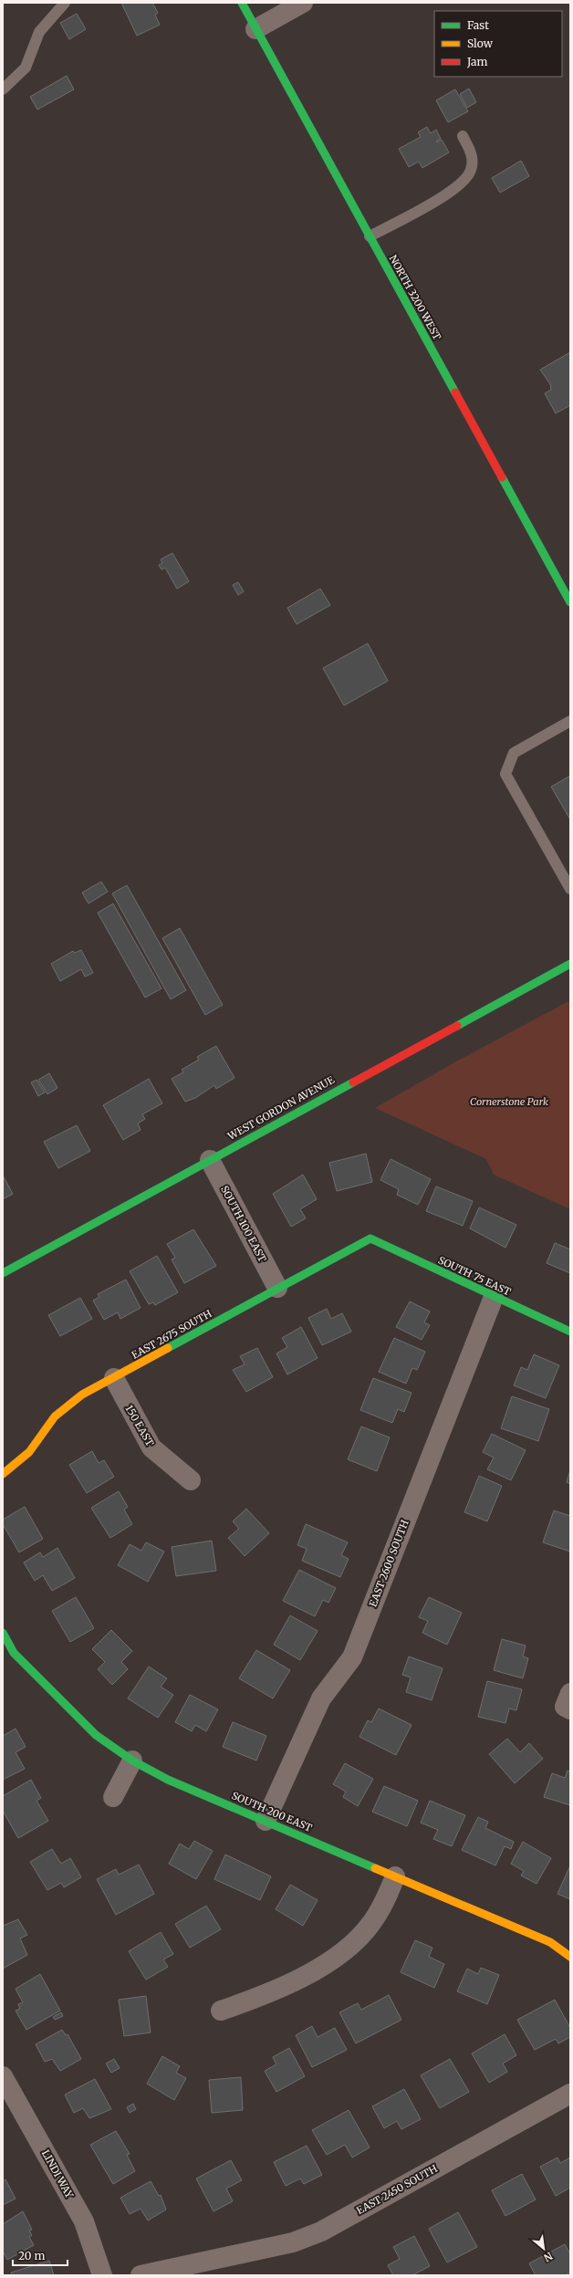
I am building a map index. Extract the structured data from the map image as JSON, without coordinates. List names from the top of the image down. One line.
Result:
{"streets":{"street":["NORTH 3200 WEST","WEST GORDON AVENUE","SOUTH 100 EAST","SOUTH 75 EAST","EAST 2675 SOUTH","150 EAST","EAST 2600 SOUTH","SOUTH 200 EAST","LINDI WAY","EAST 2450 SOUTH"]},"crossings":[["WEST GORDON AVENUE","SOUTH 100 EAST"],["SOUTH 100 EAST","EAST 2675 SOUTH"],["SOUTH 75 EAST","EAST 2675 SOUTH"],["SOUTH 75 EAST","EAST 2600 SOUTH"],["EAST 2675 SOUTH","150 EAST"],["EAST 2600 SOUTH","SOUTH 200 EAST"]],"parks":["Cornerstone Park"],"legend":["Fast","Slow","Jam"],"scale_bar":"20 m","north":"bottom right"}
